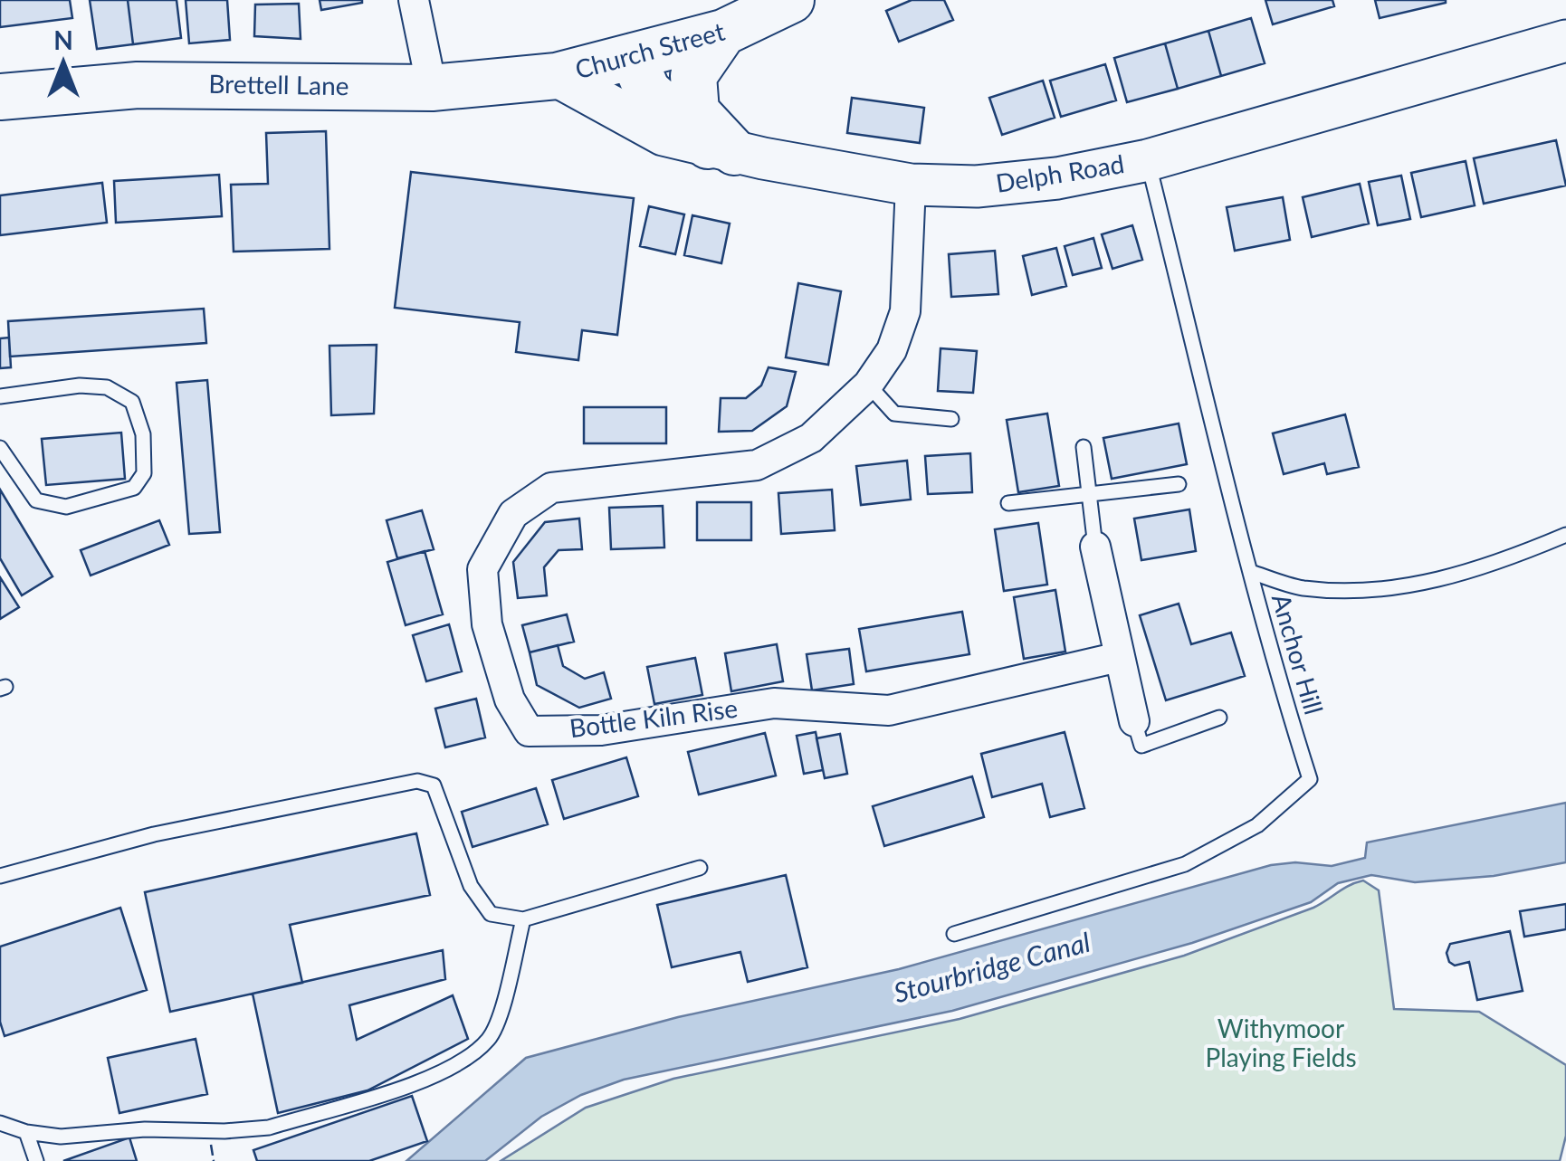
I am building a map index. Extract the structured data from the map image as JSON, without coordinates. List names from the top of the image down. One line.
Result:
{"streets":{"main road":["Church Street","Brettell Lane","Delph Road"],"street":["Bottle Kiln Rise"],"lane":["Anchor Hill"]},"crossings":[["Church Street","Brettell Lane"],["Church Street","Delph Road"],["Brettell Lane","Delph Road"],["Delph Road","Anchor Hill"],["Delph Road","Bottle Kiln Rise"]],"water":["Stourbridge Canal"],"parks":["Withymoor Playing Fields"],"north":"top"}
